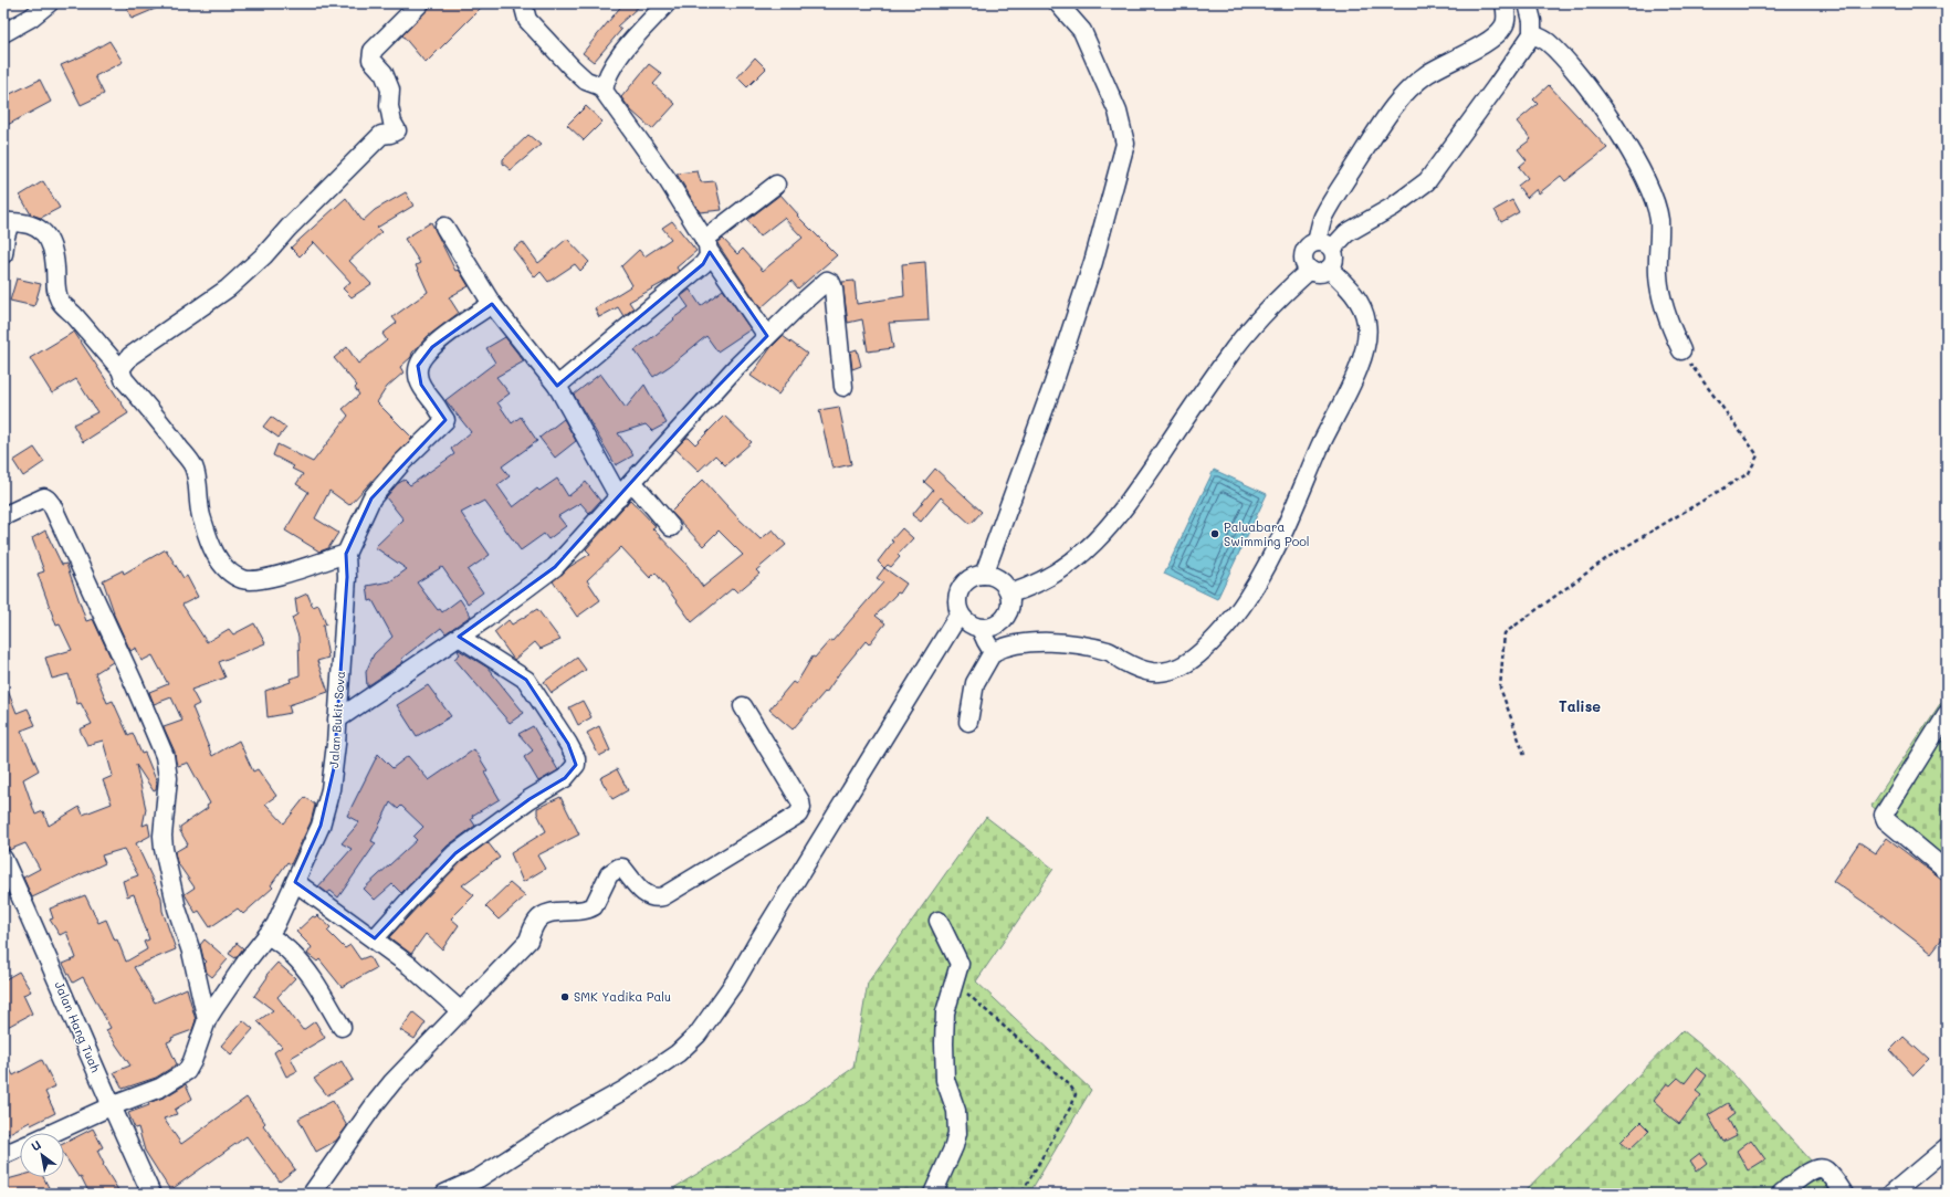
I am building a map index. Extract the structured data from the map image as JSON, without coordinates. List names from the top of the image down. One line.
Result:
{"streets":{"street":["Jalan Bukit Sova","Jalan Hang Tuah"]},"crossings":[["Jalan Bukit Sova","Jalan Hang Tuah"]],"districts":["Talise"],"places":["Paluabara Swimming Pool","SMK Yadika Palu"],"north":"top left"}
